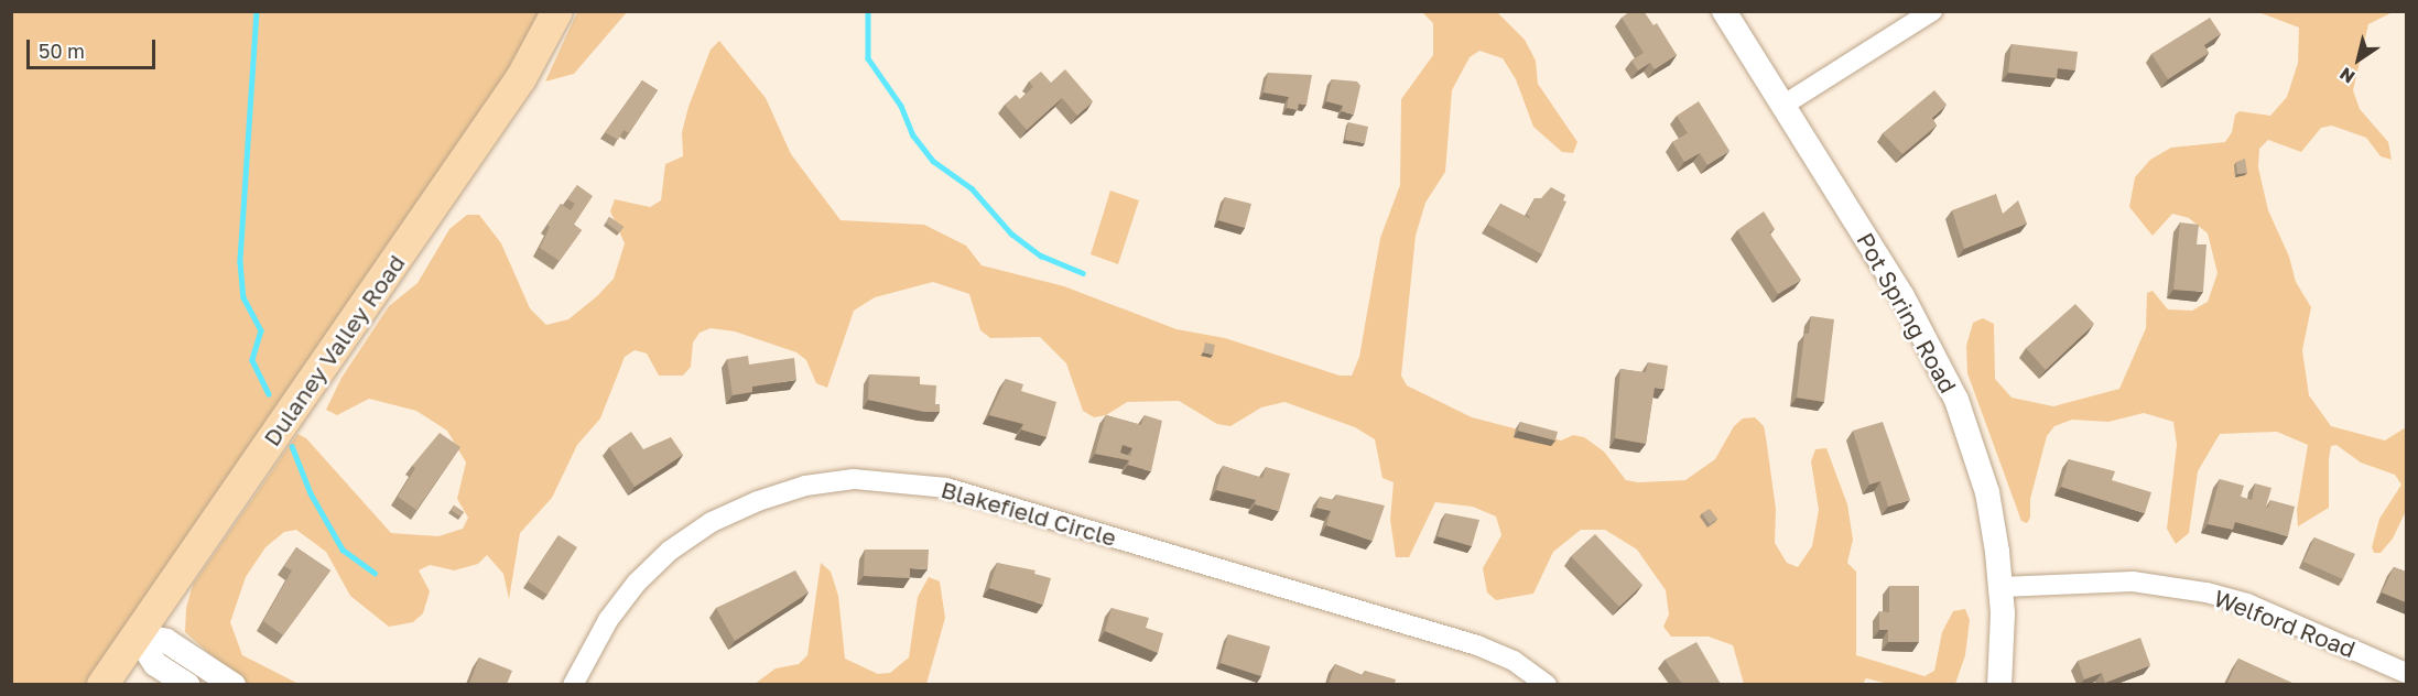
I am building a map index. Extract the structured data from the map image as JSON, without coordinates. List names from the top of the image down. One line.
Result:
{"streets":{"main road":["Dulaney Valley Road"],"street":["Pot Spring Road","Blakefield Circle","Welford Road"]},"crossings":[["Pot Spring Road","Welford Road"]],"scale_bar":"50 m","north":"bottom left"}
